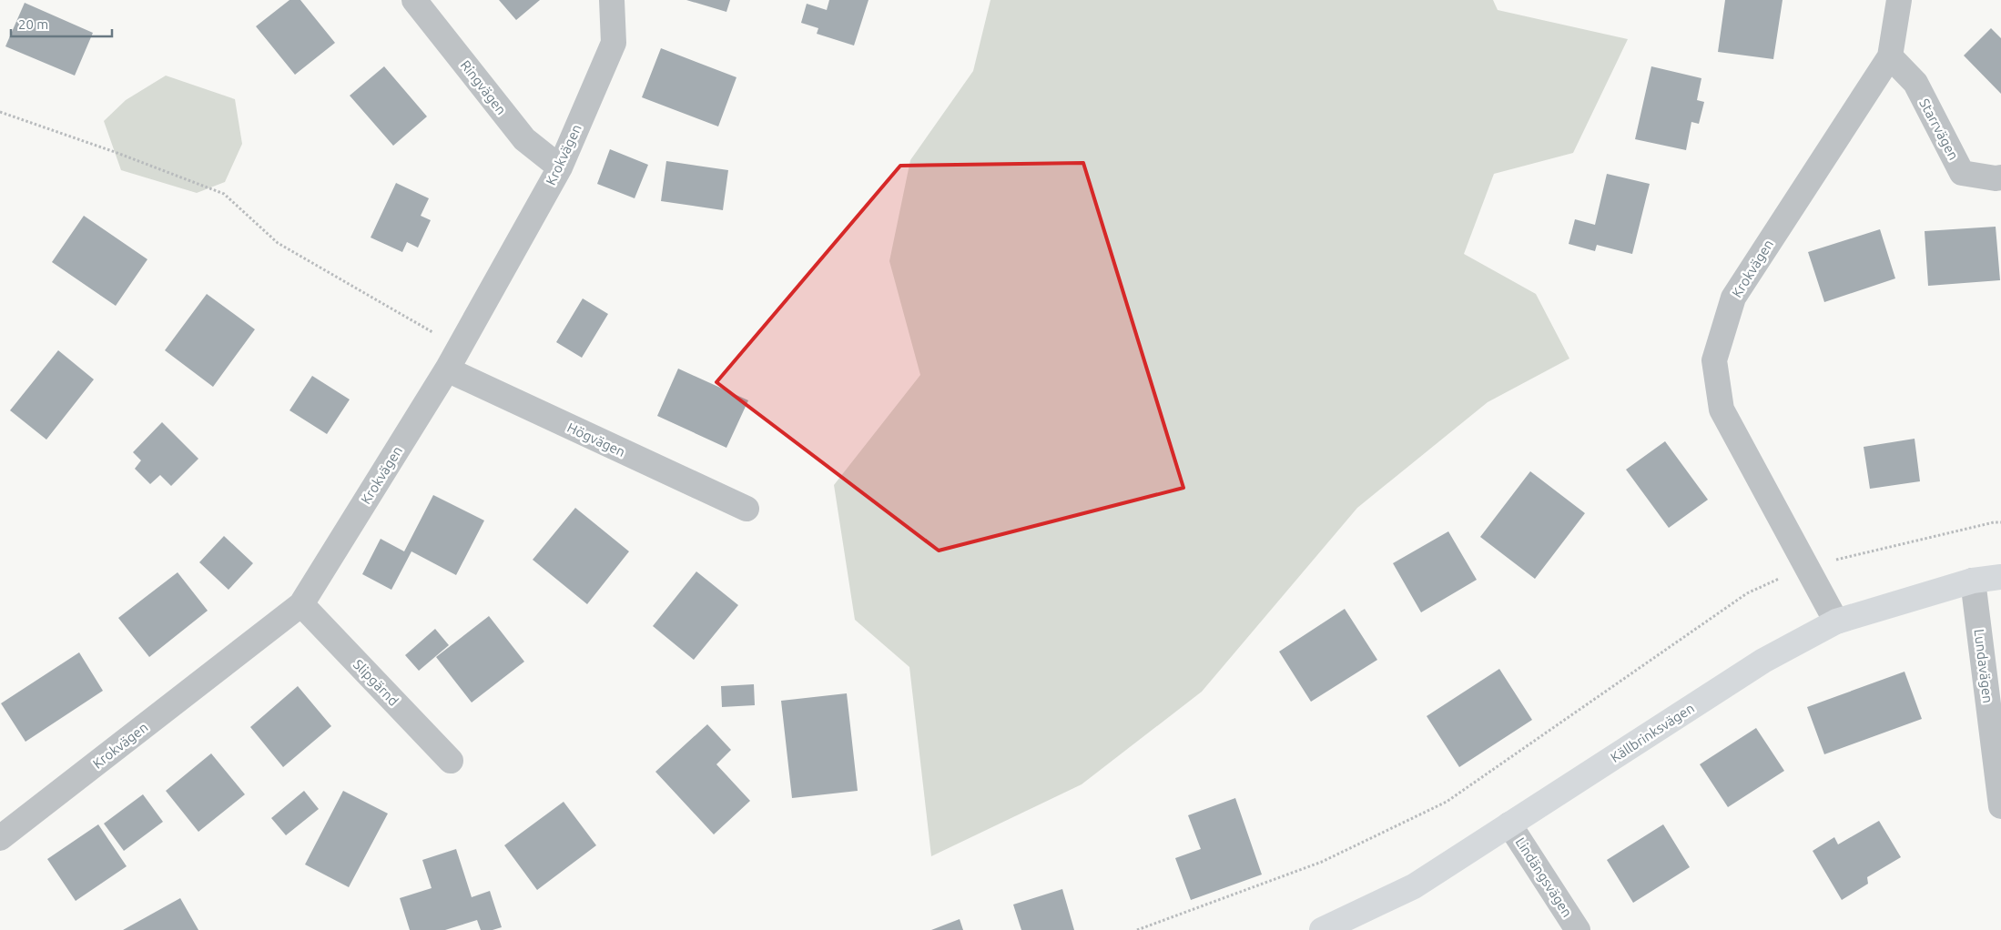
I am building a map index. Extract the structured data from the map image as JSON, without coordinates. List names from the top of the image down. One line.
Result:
{"streets":{"street":["Ringvägen","Starrvägen","Krokvägen","Högvägen","Lundavägen","Slipgärnd","Källbrinksvägen","Lindängsvägen"]},"crossings":[["Ringvägen","Krokvägen"],["Starrvägen","Krokvägen"],["Krokvägen","Högvägen"],["Krokvägen","Slipgärnd"],["Krokvägen","Källbrinksvägen"],["Lundavägen","Källbrinksvägen"],["Källbrinksvägen","Lindängsvägen"]],"scale_bar":"20 m"}
